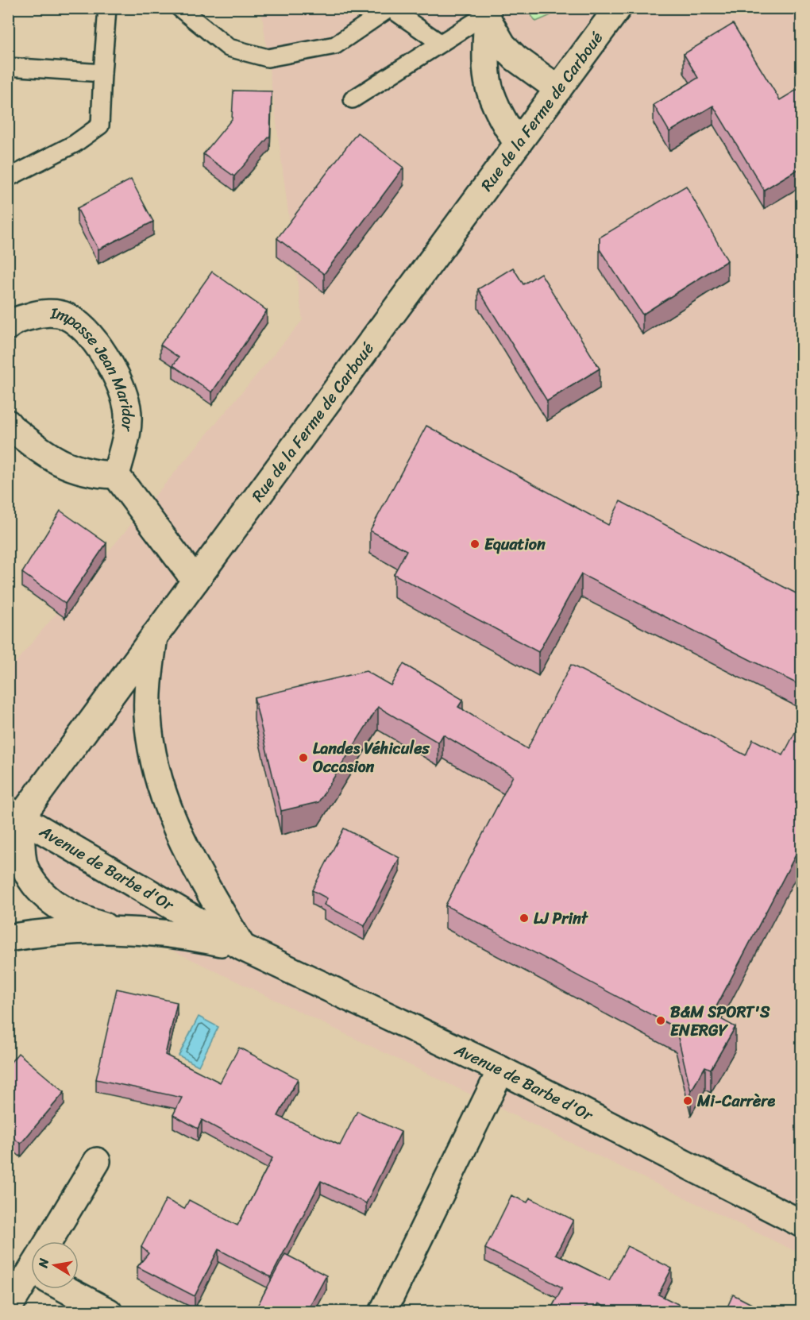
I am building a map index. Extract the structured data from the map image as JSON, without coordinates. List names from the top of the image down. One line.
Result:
{"streets":{"street":["Rue de la Ferme de Carboué","Impasse Jean Maridor","Avenue de Barbe d'Or"]},"crossings":[["Rue de la Ferme de Carboué","Avenue de Barbe d'Or"]],"places":["Equation","Landes Véhicules Occasion","LJ Print","B&M SPORT'S ENERGY","Mi-Carrère"],"north":"left"}
